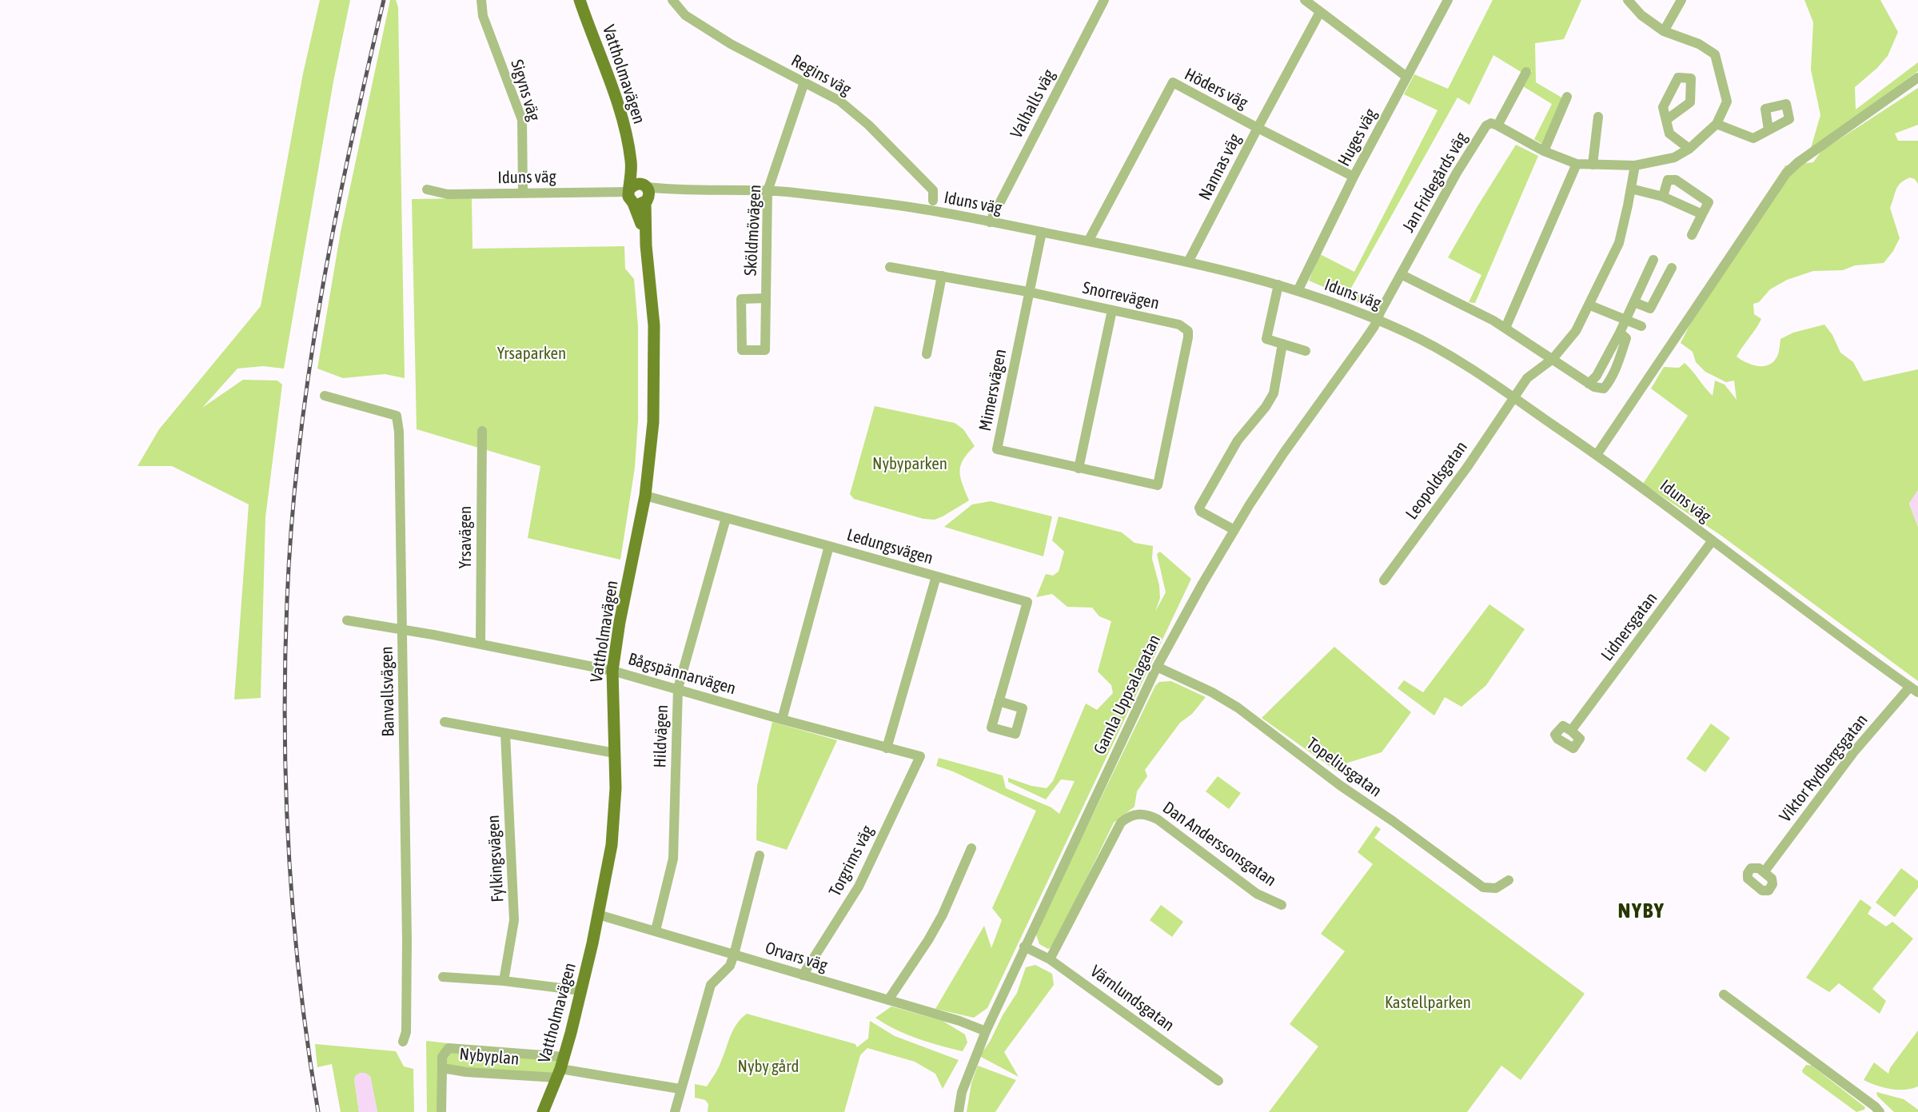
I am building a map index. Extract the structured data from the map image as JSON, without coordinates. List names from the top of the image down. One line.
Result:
{"streets":{"main road":["Vattholmavägen"],"street":["Regins väg","Höders väg","Sigyns väg","Valhalls väg","Huges väg","Nannas väg","Iduns väg","Jan Fridegårds väg","Sköldmövägen","Snorrevägen","Mimersvägen","Leopoldsgatan","Yrsavägen","Ledungsvägen","Lidnersgatan","Bågspännarvägen","Banvallsvägen","Gamla Uppsalagatan","Hildvägen","Topeliusgatan","Viktor Rydbergsgatan","Dan Anderssonsgatan","Fylkingsvägen","Torgrims väg","Orvars väg","Värnlundsgatan","Nybyplan"]},"crossings":[["Vattholmavägen","Iduns väg"],["Vattholmavägen","Ledungsvägen"],["Vattholmavägen","Bågspännarvägen"],["Vattholmavägen","Orvars väg"],["Vattholmavägen","Nybyplan"],["Regins väg","Sköldmövägen"],["Höders väg","Huges väg"],["Höders väg","Nannas väg"],["Höders väg","Iduns väg"],["Sigyns väg","Iduns väg"],["Valhalls väg","Iduns väg"],["Huges väg","Iduns väg"],["Nannas väg","Iduns väg"],["Iduns väg","Jan Fridegårds väg"],["Iduns väg","Sköldmövägen"],["Iduns väg","Mimersvägen"],["Iduns väg","Leopoldsgatan"],["Iduns väg","Lidnersgatan"],["Iduns väg","Gamla Uppsalagatan"],["Iduns väg","Viktor Rydbergsgatan"],["Jan Fridegårds väg","Gamla Uppsalagatan"],["Snorrevägen","Mimersvägen"],["Yrsavägen","Bågspännarvägen"],["Ledungsvägen","Hildvägen"],["Bågspännarvägen","Banvallsvägen"],["Bågspännarvägen","Hildvägen"],["Bågspännarvägen","Torgrims väg"],["Gamla Uppsalagatan","Topeliusgatan"],["Gamla Uppsalagatan","Orvars väg"],["Gamla Uppsalagatan","Värnlundsgatan"],["Hildvägen","Orvars väg"],["Dan Anderssonsgatan","Värnlundsgatan"],["Torgrims väg","Orvars väg"]],"districts":["NYBY"],"parks":["Yrsaparken","Nybyparken","Kastellparken","Nyby gård"]}
